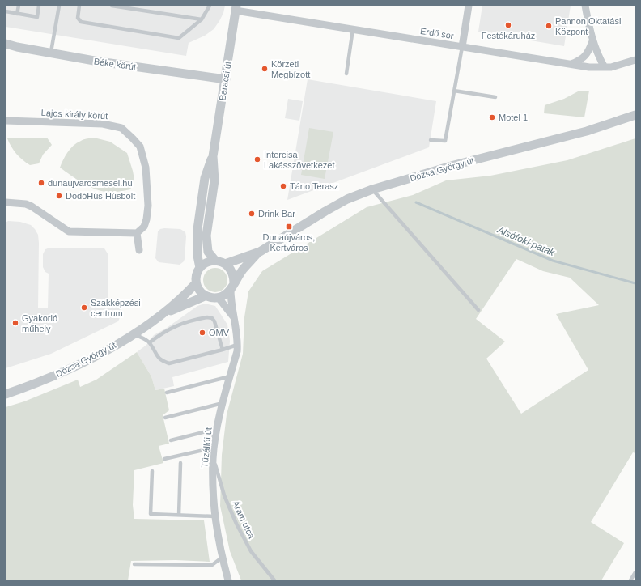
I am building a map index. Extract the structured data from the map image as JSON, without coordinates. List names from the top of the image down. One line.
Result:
{"streets":{"street":["Erdő sor","Béke körút","Baracsi út","Lajos király körút","Dózsa György út","Tűzállói út"],"lane":["Áram utca"]},"crossings":[["Erdő sor","Baracsi út"],["Béke körút","Baracsi út"],["Baracsi út","Dózsa György út"],["Baracsi út","Tűzállói út"],["Dózsa György út","Tűzállói út"],["Tűzállói út","Áram utca"]],"water":["Alsófoki-patak"],"places":{"other":["Festékáruház","Pannon Oktatási Központ","Körzeti Megbízott","Motel 1","Intercisa Lakásszövetkezet","dunaujvarosmesel.hu","Táno Terasz","DodóHús Húsbolt","Drink Bar","Szakképzési centrum","Gyakorló műhely","OMV"],"transit":["Dunaújváros, Kertváros"]}}
